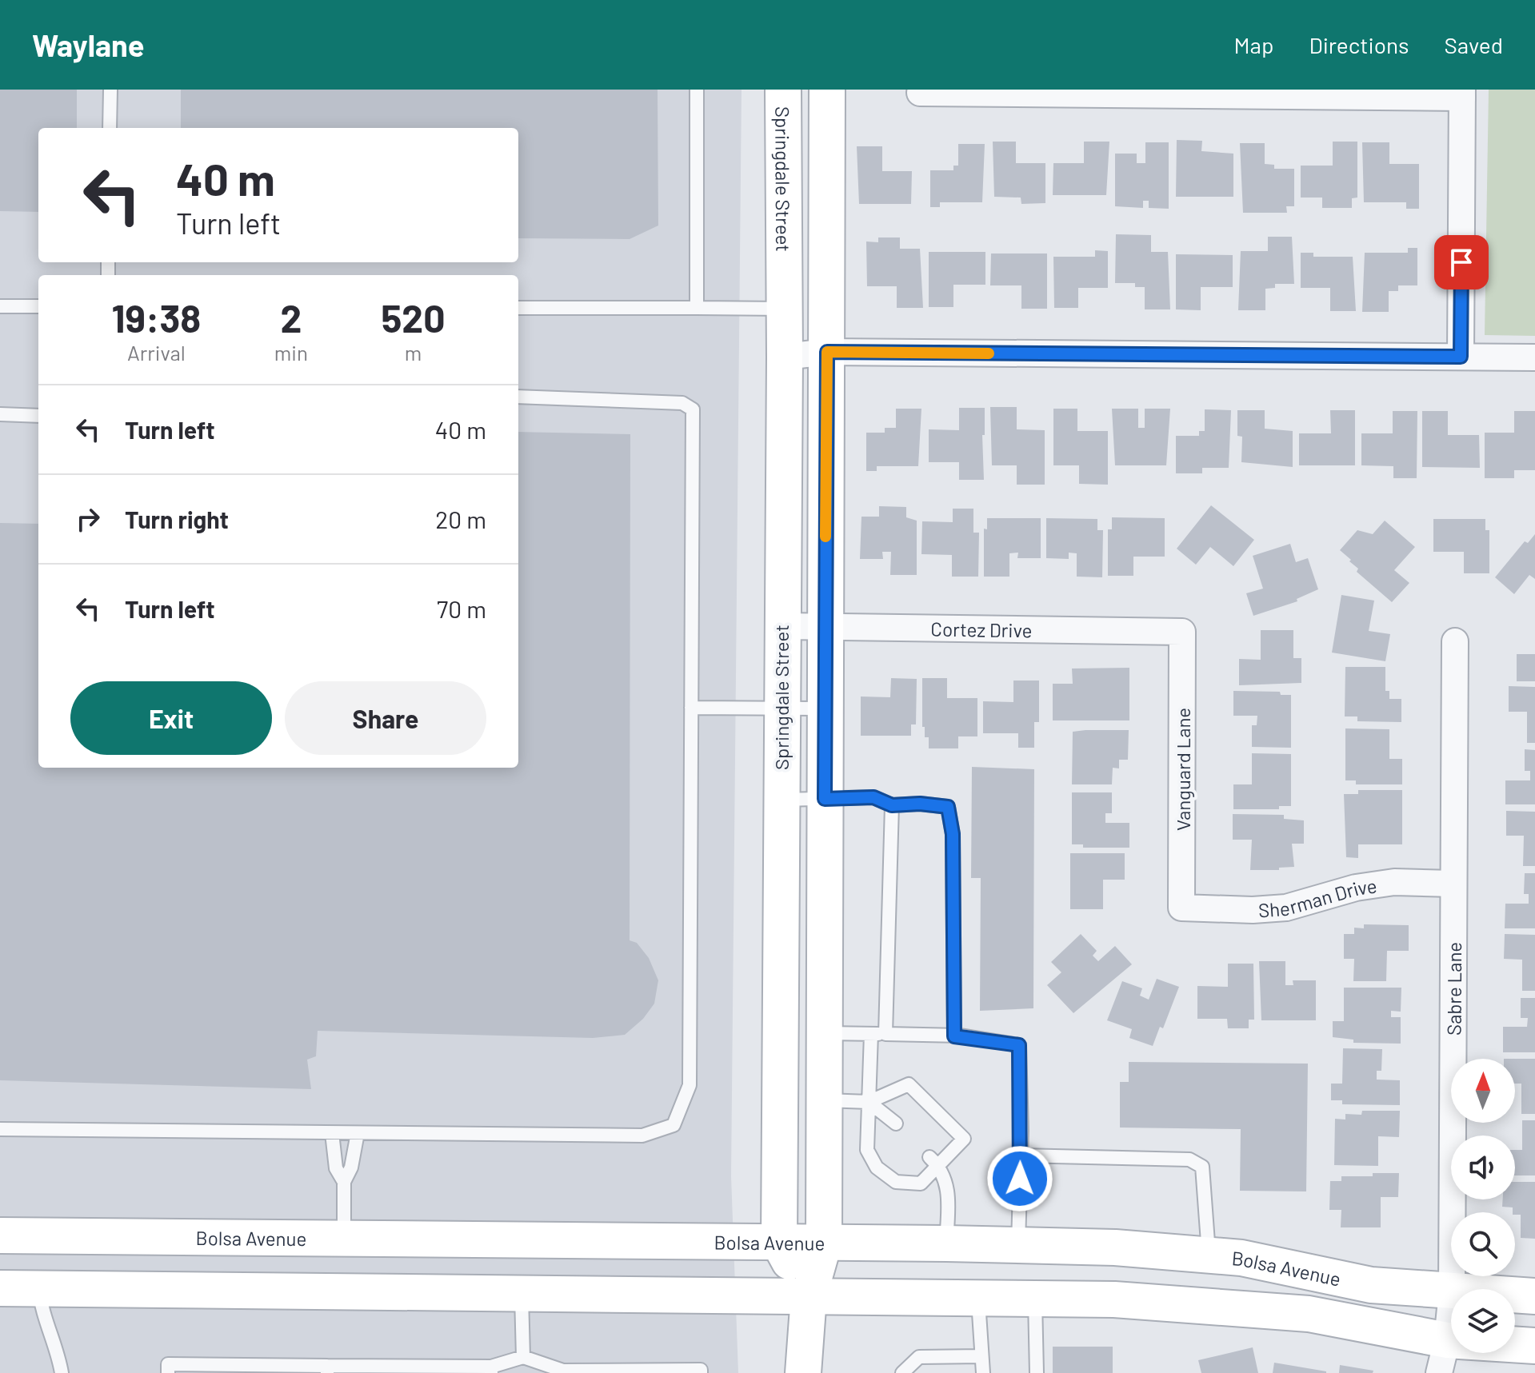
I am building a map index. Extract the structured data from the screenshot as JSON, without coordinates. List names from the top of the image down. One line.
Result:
{"streets":{"main road":["Springdale Street","Bolsa Avenue"],"street":["Cortez Drive","Vanguard Lane","Sherman Drive","Sabre Lane"]},"crossings":[["Springdale Street","Cortez Drive"],["Springdale Street","Bolsa Avenue"],["Cortez Drive","Vanguard Lane"],["Vanguard Lane","Sherman Drive"],["Sherman Drive","Sabre Lane"]],"north":"top","page":{"header":"Waylane","nav":["Map","Directions","Saved"],"turn":["40 m","Turn left"],"eta":["19:38","Arrival","2","min","520","m"],"list":[{"name":"Turn left","value":"40 m"},{"name":"Turn right","value":"20 m"},{"name":"Turn left","value":"70 m"}],"buttons":["Exit","Share"]}}
